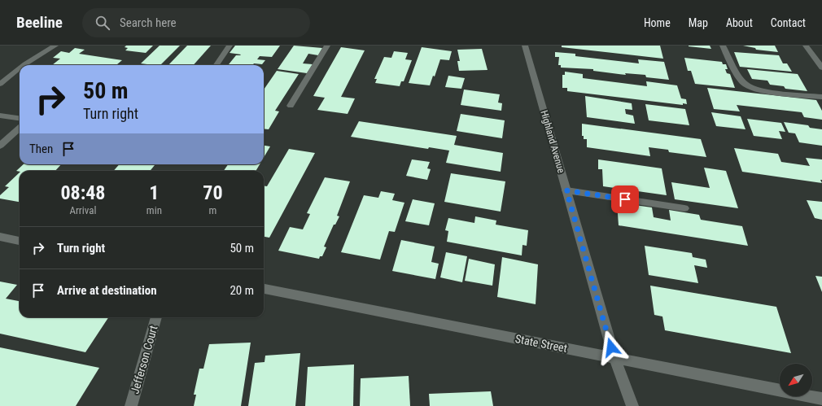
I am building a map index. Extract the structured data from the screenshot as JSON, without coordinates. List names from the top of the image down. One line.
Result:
{"streets":{"street":["Highland Avenue","State Street","Jefferson Court"]},"crossings":[["Highland Avenue","State Street"]],"north":"bottom left","page":{"header":"Beeline","search":"Search here","nav":["Home","Map","About","Contact"],"turn":["50 m","Turn right"],"then":"Then","eta":["08:48","Arrival","1","min","70","m"],"list":[{"name":"Turn right","value":"50 m"},{"name":"Arrive at destination","value":"20 m"}]}}
